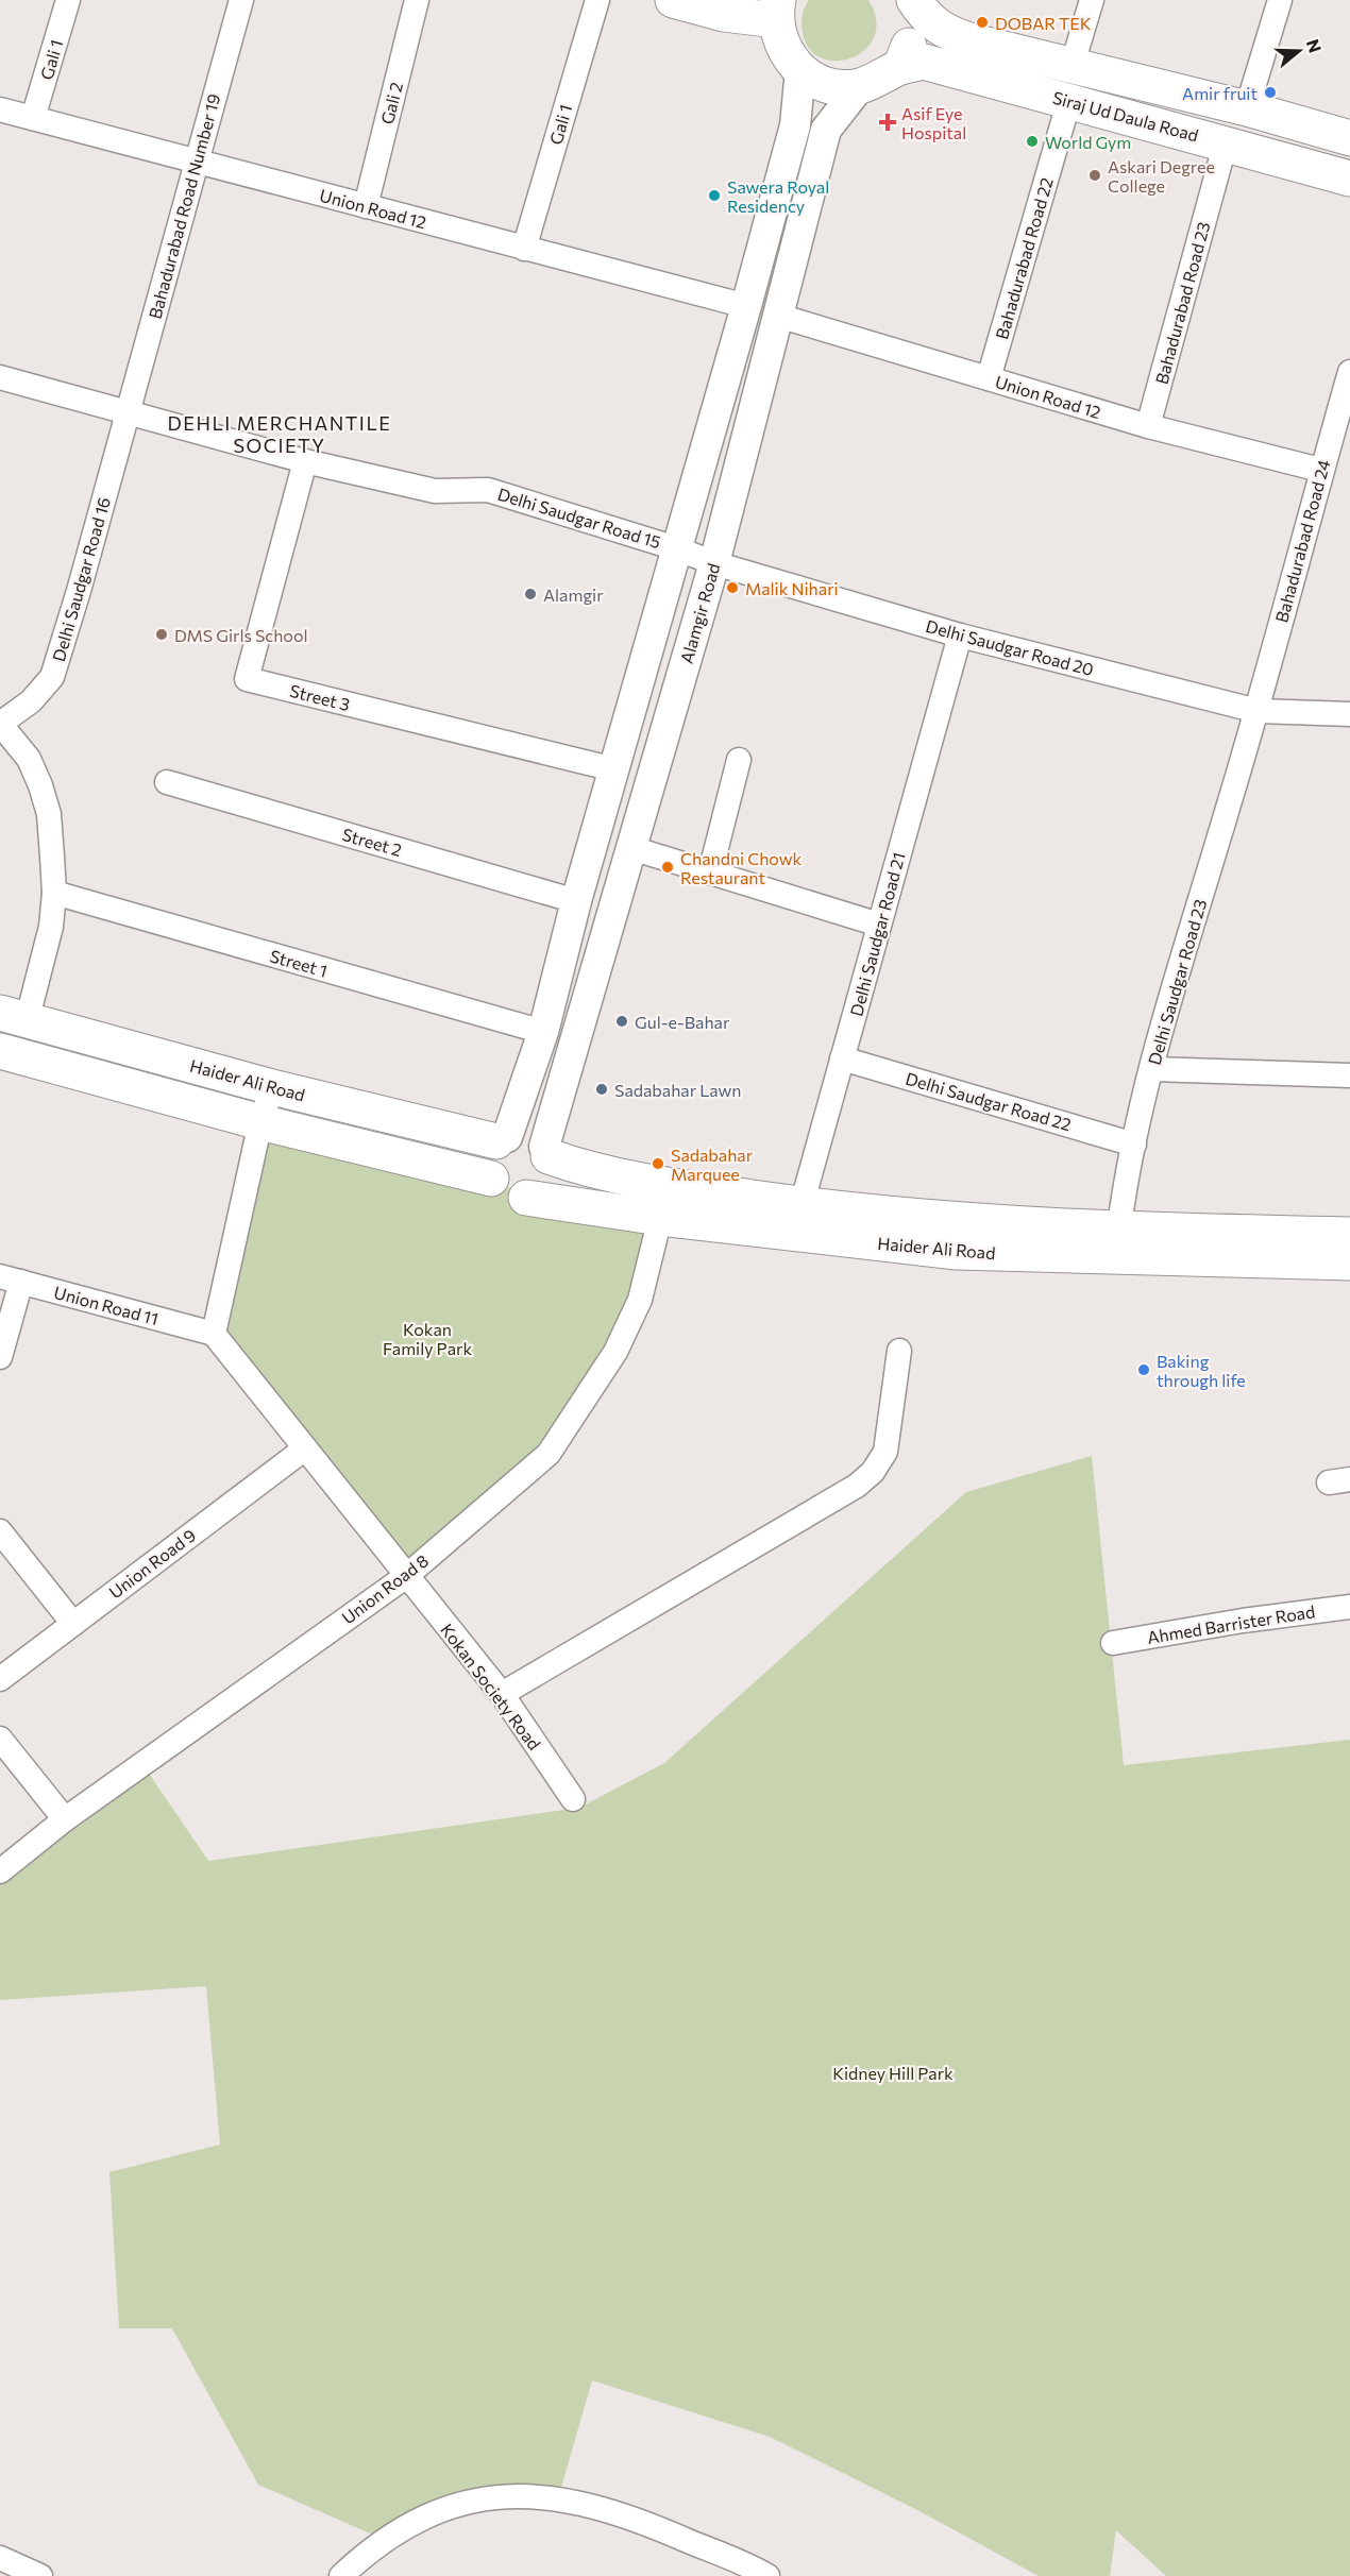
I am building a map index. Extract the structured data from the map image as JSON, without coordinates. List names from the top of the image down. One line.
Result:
{"streets":{"main road":["Siraj Ud Daula Road","Haider Ali Road"],"street":["Gali 1","Gali 2","Bahadurabad Road Number 19","Union Road 12","Bahadurabad Road 22","Bahadurabad Road 23","Delhi Saudgar Road 15","Bahadurabad Road 24","Delhi Saudgar Road 16","Alamgir Road","Delhi Saudgar Road 20","Street 3","Street 2","Delhi Saudgar Road 21","Street 1","Delhi Saudgar Road 23","Delhi Saudgar Road 22","Union Road 11","Union Road 9","Union Road 8","Ahmed Barrister Road","Kokan Society Road"]},"crossings":[["Gali 1","Union Road 12"],["Gali 2","Union Road 12"],["Siraj Ud Daula Road","Bahadurabad Road 22"],["Siraj Ud Daula Road","Bahadurabad Road 23"],["Siraj Ud Daula Road","Alamgir Road"],["Bahadurabad Road Number 19","Union Road 12"],["Bahadurabad Road Number 19","Delhi Saudgar Road 15"],["Bahadurabad Road Number 19","Delhi Saudgar Road 16"],["Union Road 12","Bahadurabad Road 22"],["Union Road 12","Bahadurabad Road 23"],["Union Road 12","Bahadurabad Road 24"],["Union Road 12","Alamgir Road"],["Delhi Saudgar Road 15","Delhi Saudgar Road 16"],["Delhi Saudgar Road 15","Delhi Saudgar Road 20"],["Delhi Saudgar Road 15","Street 3"],["Bahadurabad Road 24","Delhi Saudgar Road 20"],["Bahadurabad Road 24","Delhi Saudgar Road 23"],["Alamgir Road","Delhi Saudgar Road 20"],["Alamgir Road","Haider Ali Road"],["Delhi Saudgar Road 20","Delhi Saudgar Road 21"],["Delhi Saudgar Road 20","Delhi Saudgar Road 23"],["Delhi Saudgar Road 21","Haider Ali Road"],["Delhi Saudgar Road 21","Delhi Saudgar Road 22"],["Delhi Saudgar Road 23","Haider Ali Road"],["Delhi Saudgar Road 23","Delhi Saudgar Road 22"],["Haider Ali Road","Union Road 8"],["Union Road 11","Kokan Society Road"],["Union Road 9","Kokan Society Road"],["Union Road 8","Kokan Society Road"]],"districts":["DEHLI MERCHANTILE SOCIETY"],"parks":["Kokan Family Park","Kidney Hill Park"],"places":{"other":["DOBAR TEK","Amir fruit","World Gym","Askari Degree College","Sawera Royal Residency","Malik Nihari","Alamgir","DMS Girls School","Chandni Chowk Restaurant","Gul-e-Bahar","Sadabahar Lawn","Sadabahar Marquee","Baking through life"],"health":["Asif Eye Hospital"]},"north":"right"}
